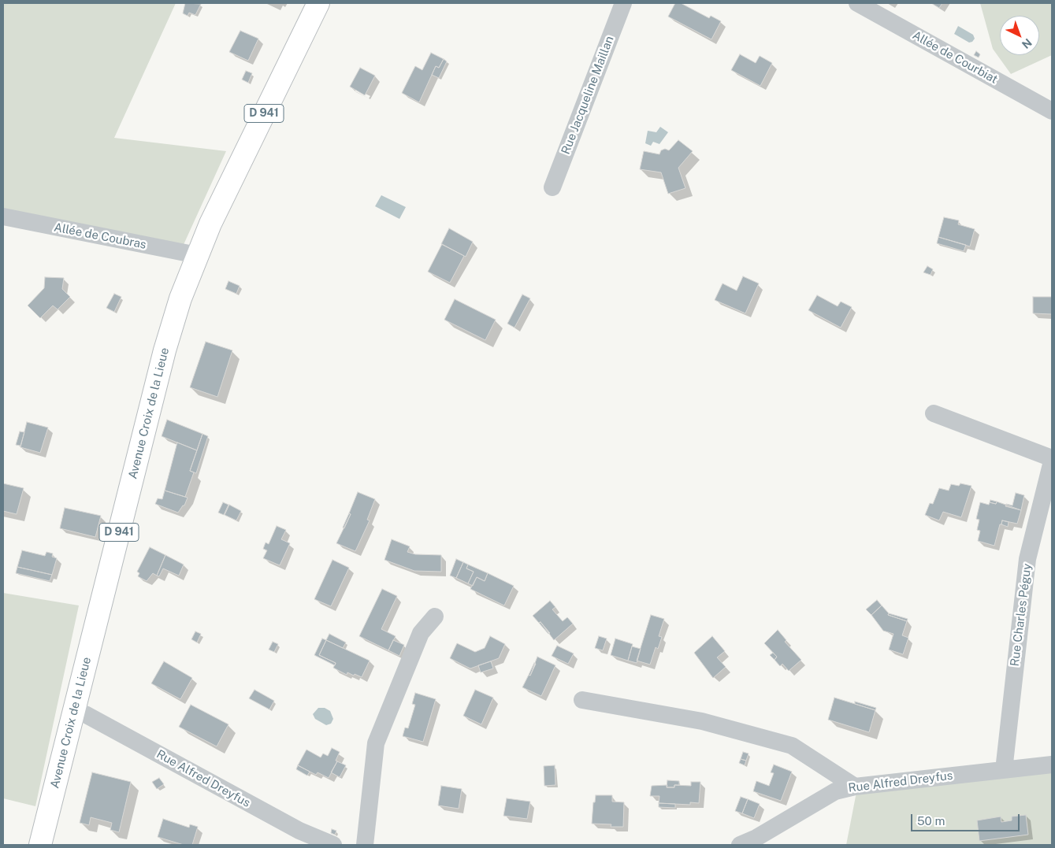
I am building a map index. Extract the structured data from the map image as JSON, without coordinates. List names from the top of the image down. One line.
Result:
{"streets":{"main road":["D 941","Avenue Croix de la Lieue"],"street":["Allée de Courbiat","Rue Jacqueline Maillan","Allée de Coubras","Rue Charles Péguy","Rue Alfred Dreyfus"]},"crossings":[["Allée de Coubras","Avenue Croix de la Lieue"],["Avenue Croix de la Lieue","Rue Alfred Dreyfus"],["Rue Charles Péguy","Rue Alfred Dreyfus"]],"scale_bar":"50 m","north":"bottom right"}
